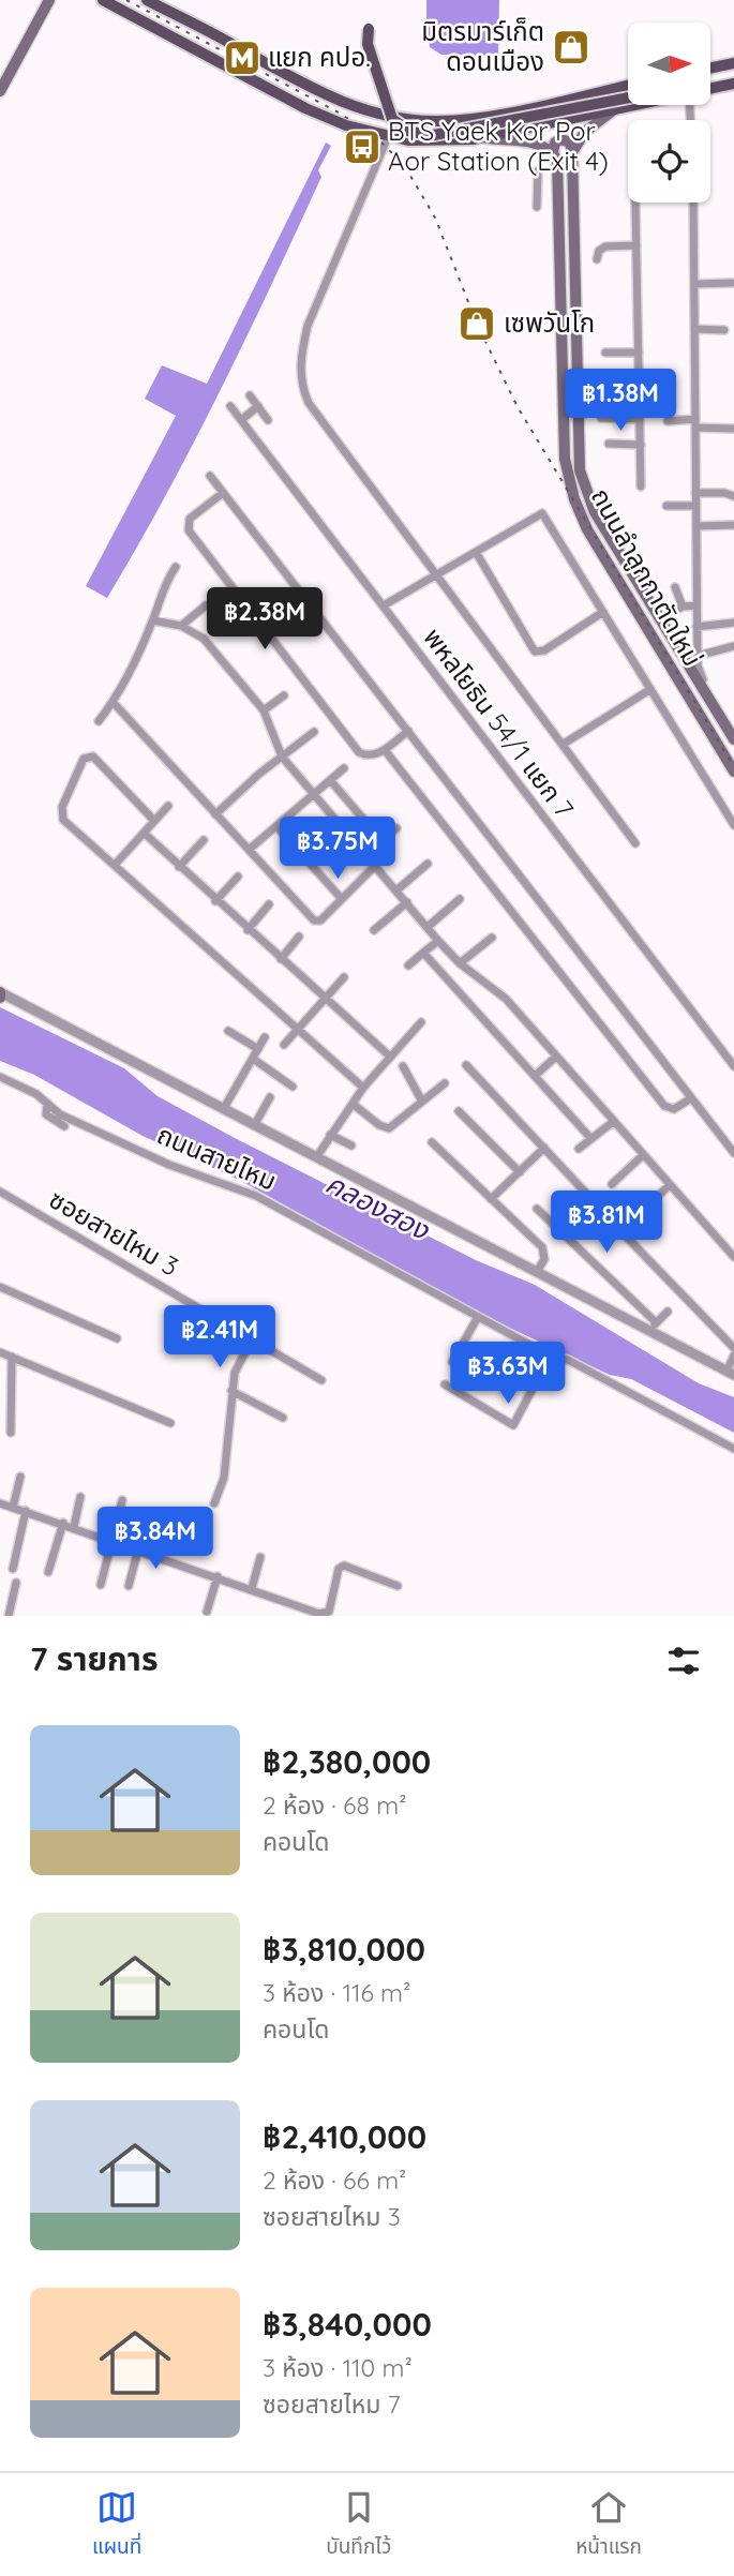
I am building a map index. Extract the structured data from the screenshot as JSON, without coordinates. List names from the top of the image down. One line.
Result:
{"streets":{"main road":["ถนนลำลูกกาตัดใหม่"],"street":["พหลโยธิน 54/1 แยก 7","ถนนสายไหม","ซอยสายไหม 3"]},"water":["คลองสอง"],"places":{"shop":["มิตรมาร์เก็ต ดอนเมือง","เซพวันโก"],"metro station":["แยก คปอ."],"bus stop":["BTS Yaek Kor Por Aor Station (Exit 4)"]},"north":"right","page":{"price":["฿1.38M","฿2.38M","฿3.75M","฿3.81M","฿2.41M","฿3.63M","฿3.84M"],"heading":"7 รายการ","list":[{"name":"฿2,380,000","note":"2 ห้อง · 68 m² · คอนโด"},{"name":"฿3,810,000","note":"3 ห้อง · 116 m² · คอนโด"},{"name":"฿2,410,000","note":"2 ห้อง · 66 m² · ซอยสายไหม 3"},{"name":"฿3,840,000","note":"3 ห้อง · 110 m² · ซอยสายไหม 7"}],"tabs":["แผนที่","บันทึกไว้","หน้าแรก"]}}
